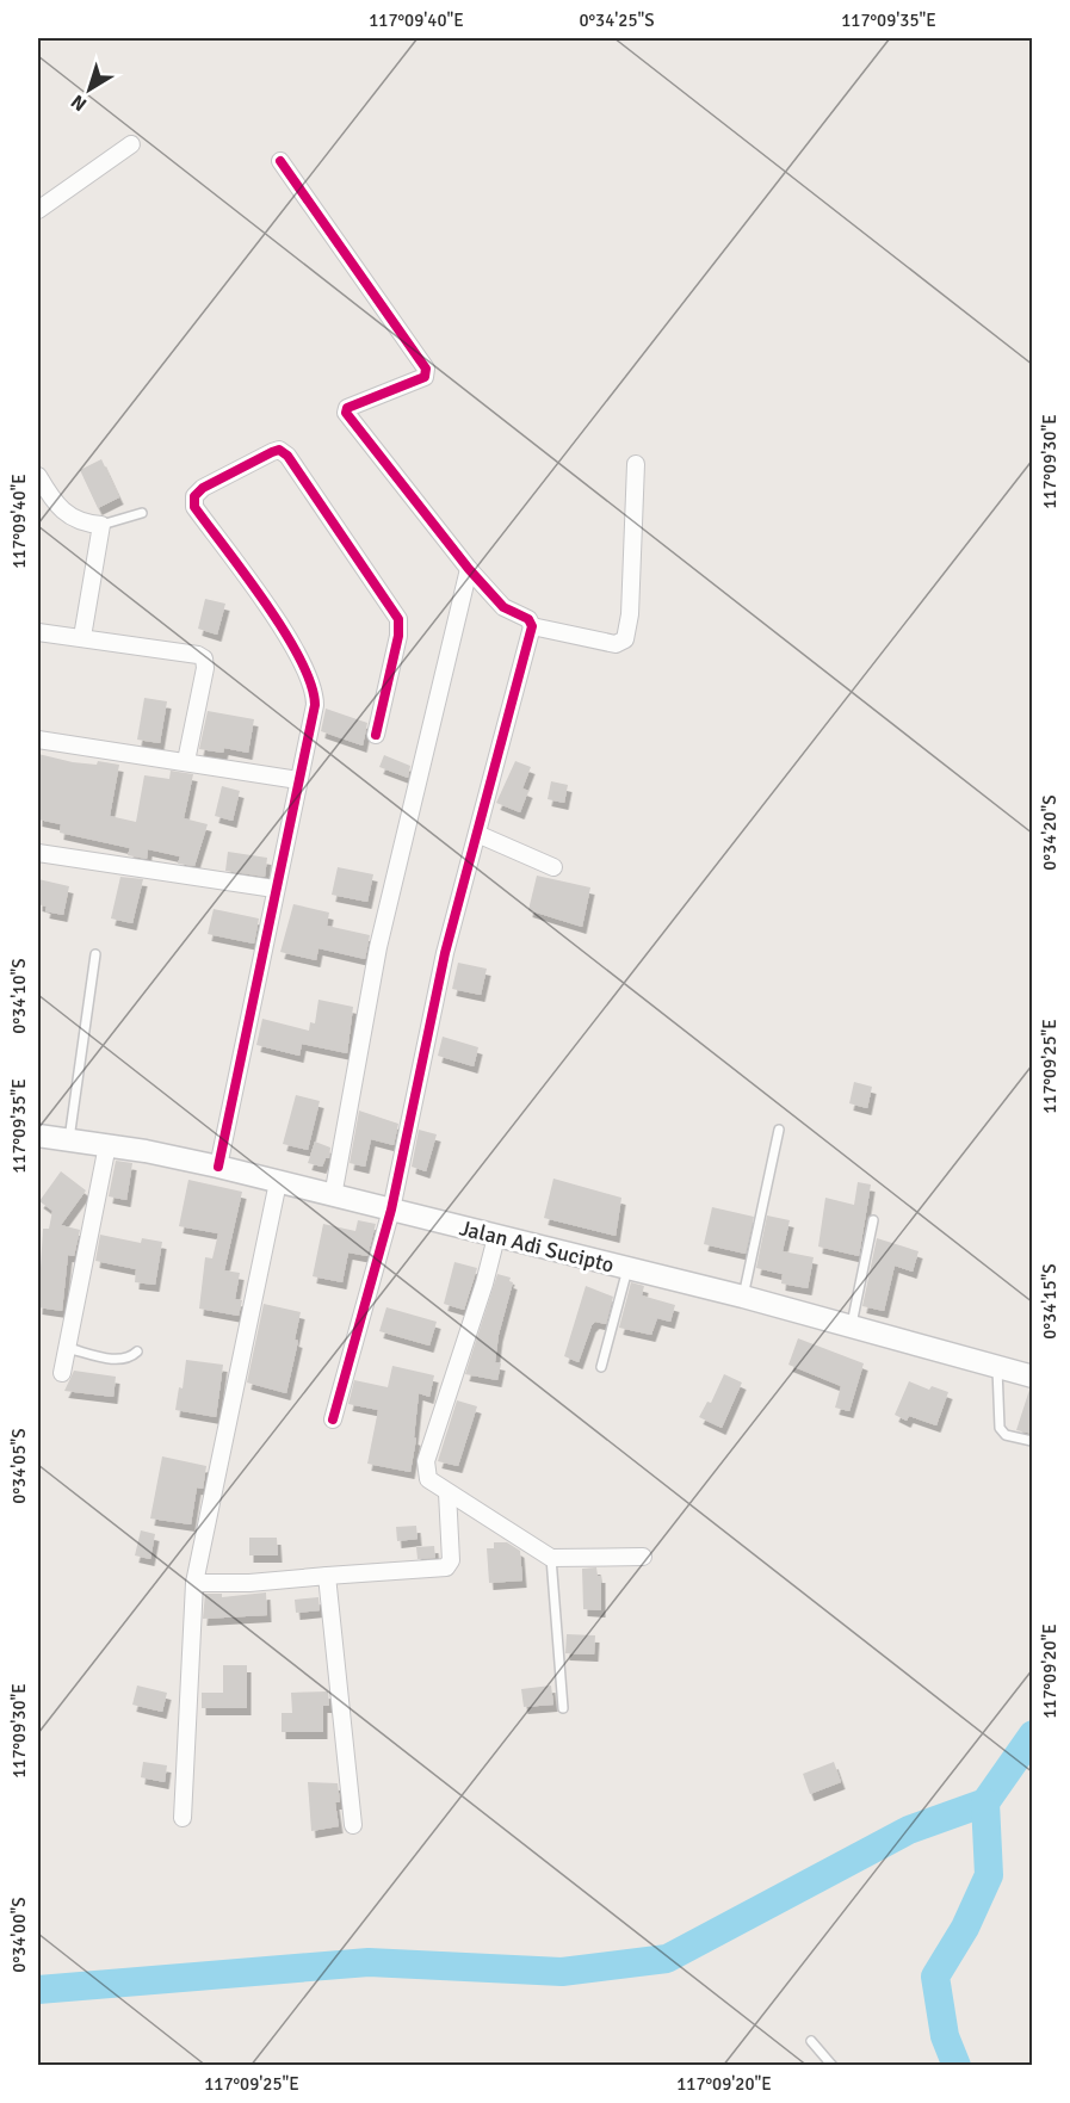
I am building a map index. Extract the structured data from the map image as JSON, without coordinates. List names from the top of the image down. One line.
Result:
{"streets":{"street":["Jalan Adi Sucipto"]},"north":"bottom left","coordinates":["117°09'40\"E","0°34'25\"S","117°09'35\"E","117°09'30\"E","0°34'20\"S","0°34'10\"S","117°09'25\"E","0°34'15\"S","0°34'05\"S","117°09'20\"E","0°34'00\"S"]}
